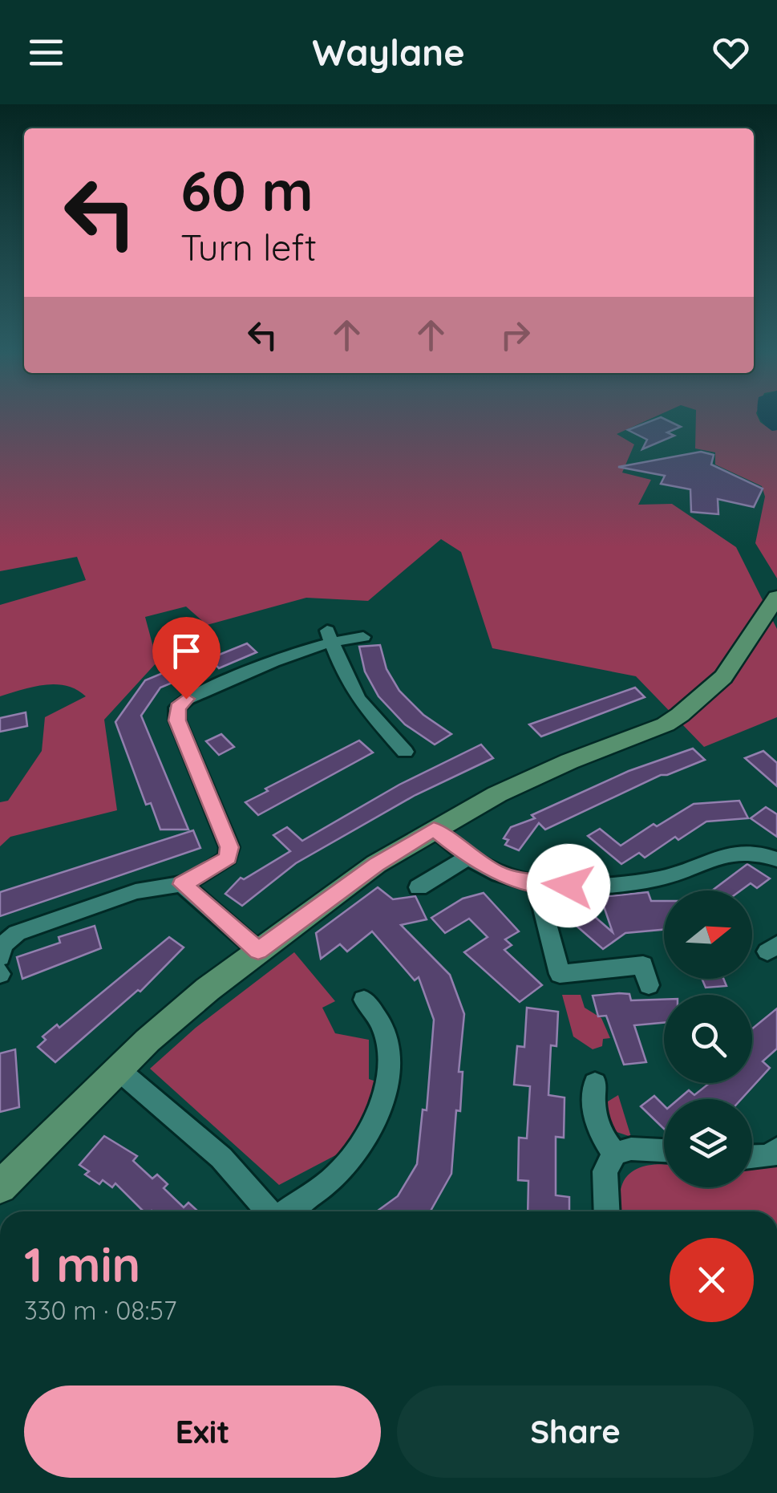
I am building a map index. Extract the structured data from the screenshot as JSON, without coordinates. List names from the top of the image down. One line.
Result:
{"north":"right","page":{"header":"Waylane","turn":["60 m","Turn left"],"heading":["1 min","330 m · 08:57"],"buttons":["Exit","Share"]}}
